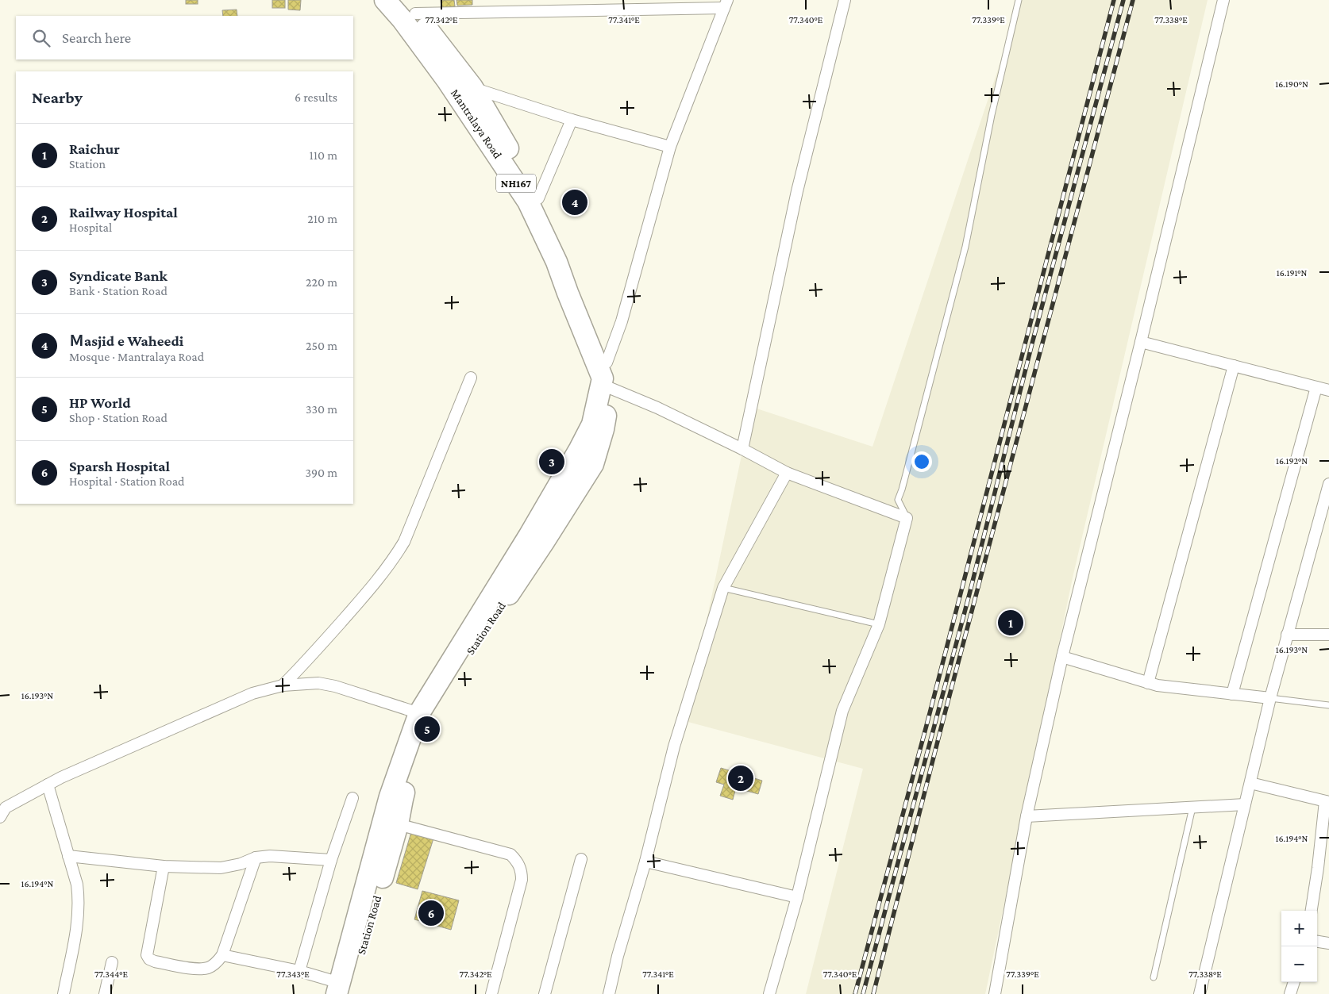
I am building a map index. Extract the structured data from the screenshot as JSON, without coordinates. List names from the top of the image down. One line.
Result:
{"streets":{"highway":["Mantralaya Road","NH167","Station Road"]},"crossings":[["Mantralaya Road","Station Road"]],"page":{"search":"Search here","heading":["Nearby","6 results"],"list":[{"mark":"1","name":"Raichur","note":"Station","value":"110 m"},{"mark":"2","name":"Railway Hospital","note":"Hospital","value":"210 m"},{"mark":"3","name":"Syndicate Bank","note":"Bank · Station Road","value":"220 m"},{"mark":"4","name":"Ｍasjid e Waheedi","note":"Mosque · Mantralaya Road","value":"250 m"},{"mark":"5","name":"HP World","note":"Shop · Station Road","value":"330 m"},{"mark":"6","name":"Sparsh Hospital","note":"Hospital · Station Road","value":"390 m"}],"pins":["4","3","1","5","2","6"],"map_buttons":["+","−"]},"coordinates":["77.342°E","77.341°E","77.340°E","77.339°E","77.338°E","16.190°N","16.191°N","16.192°N","16.193°N","16.194°N","77.344°E","77.343°E"]}
